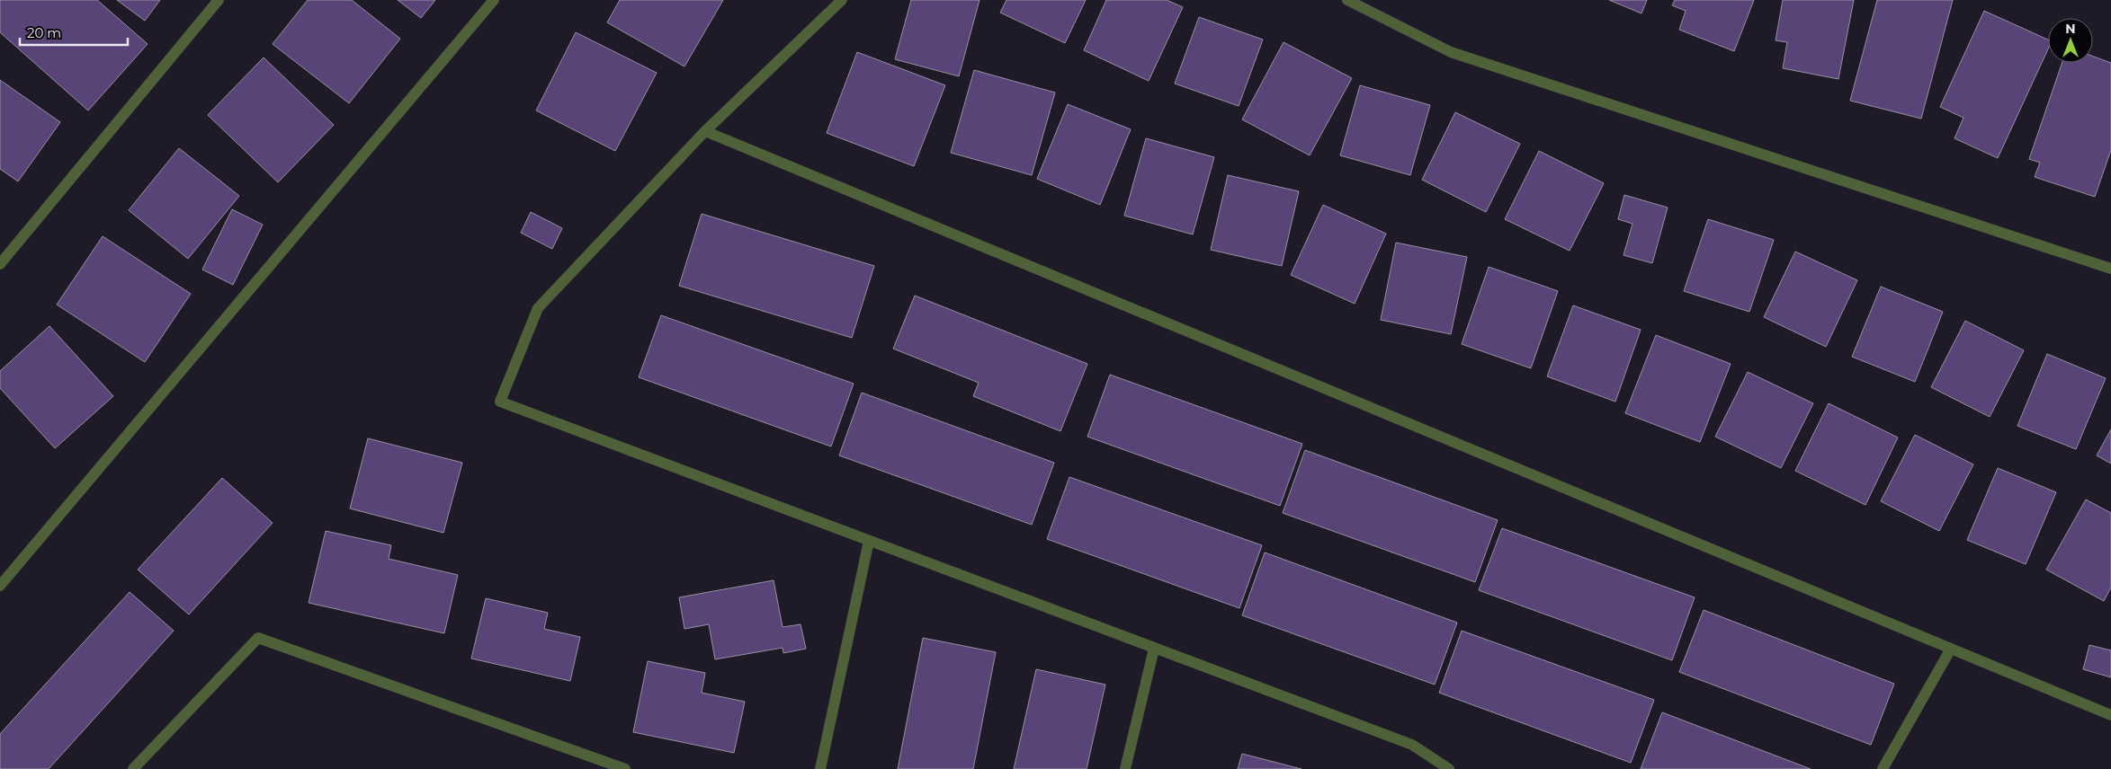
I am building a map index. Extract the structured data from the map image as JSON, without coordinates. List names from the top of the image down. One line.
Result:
{"scale_bar":"20 m","north":"top"}
